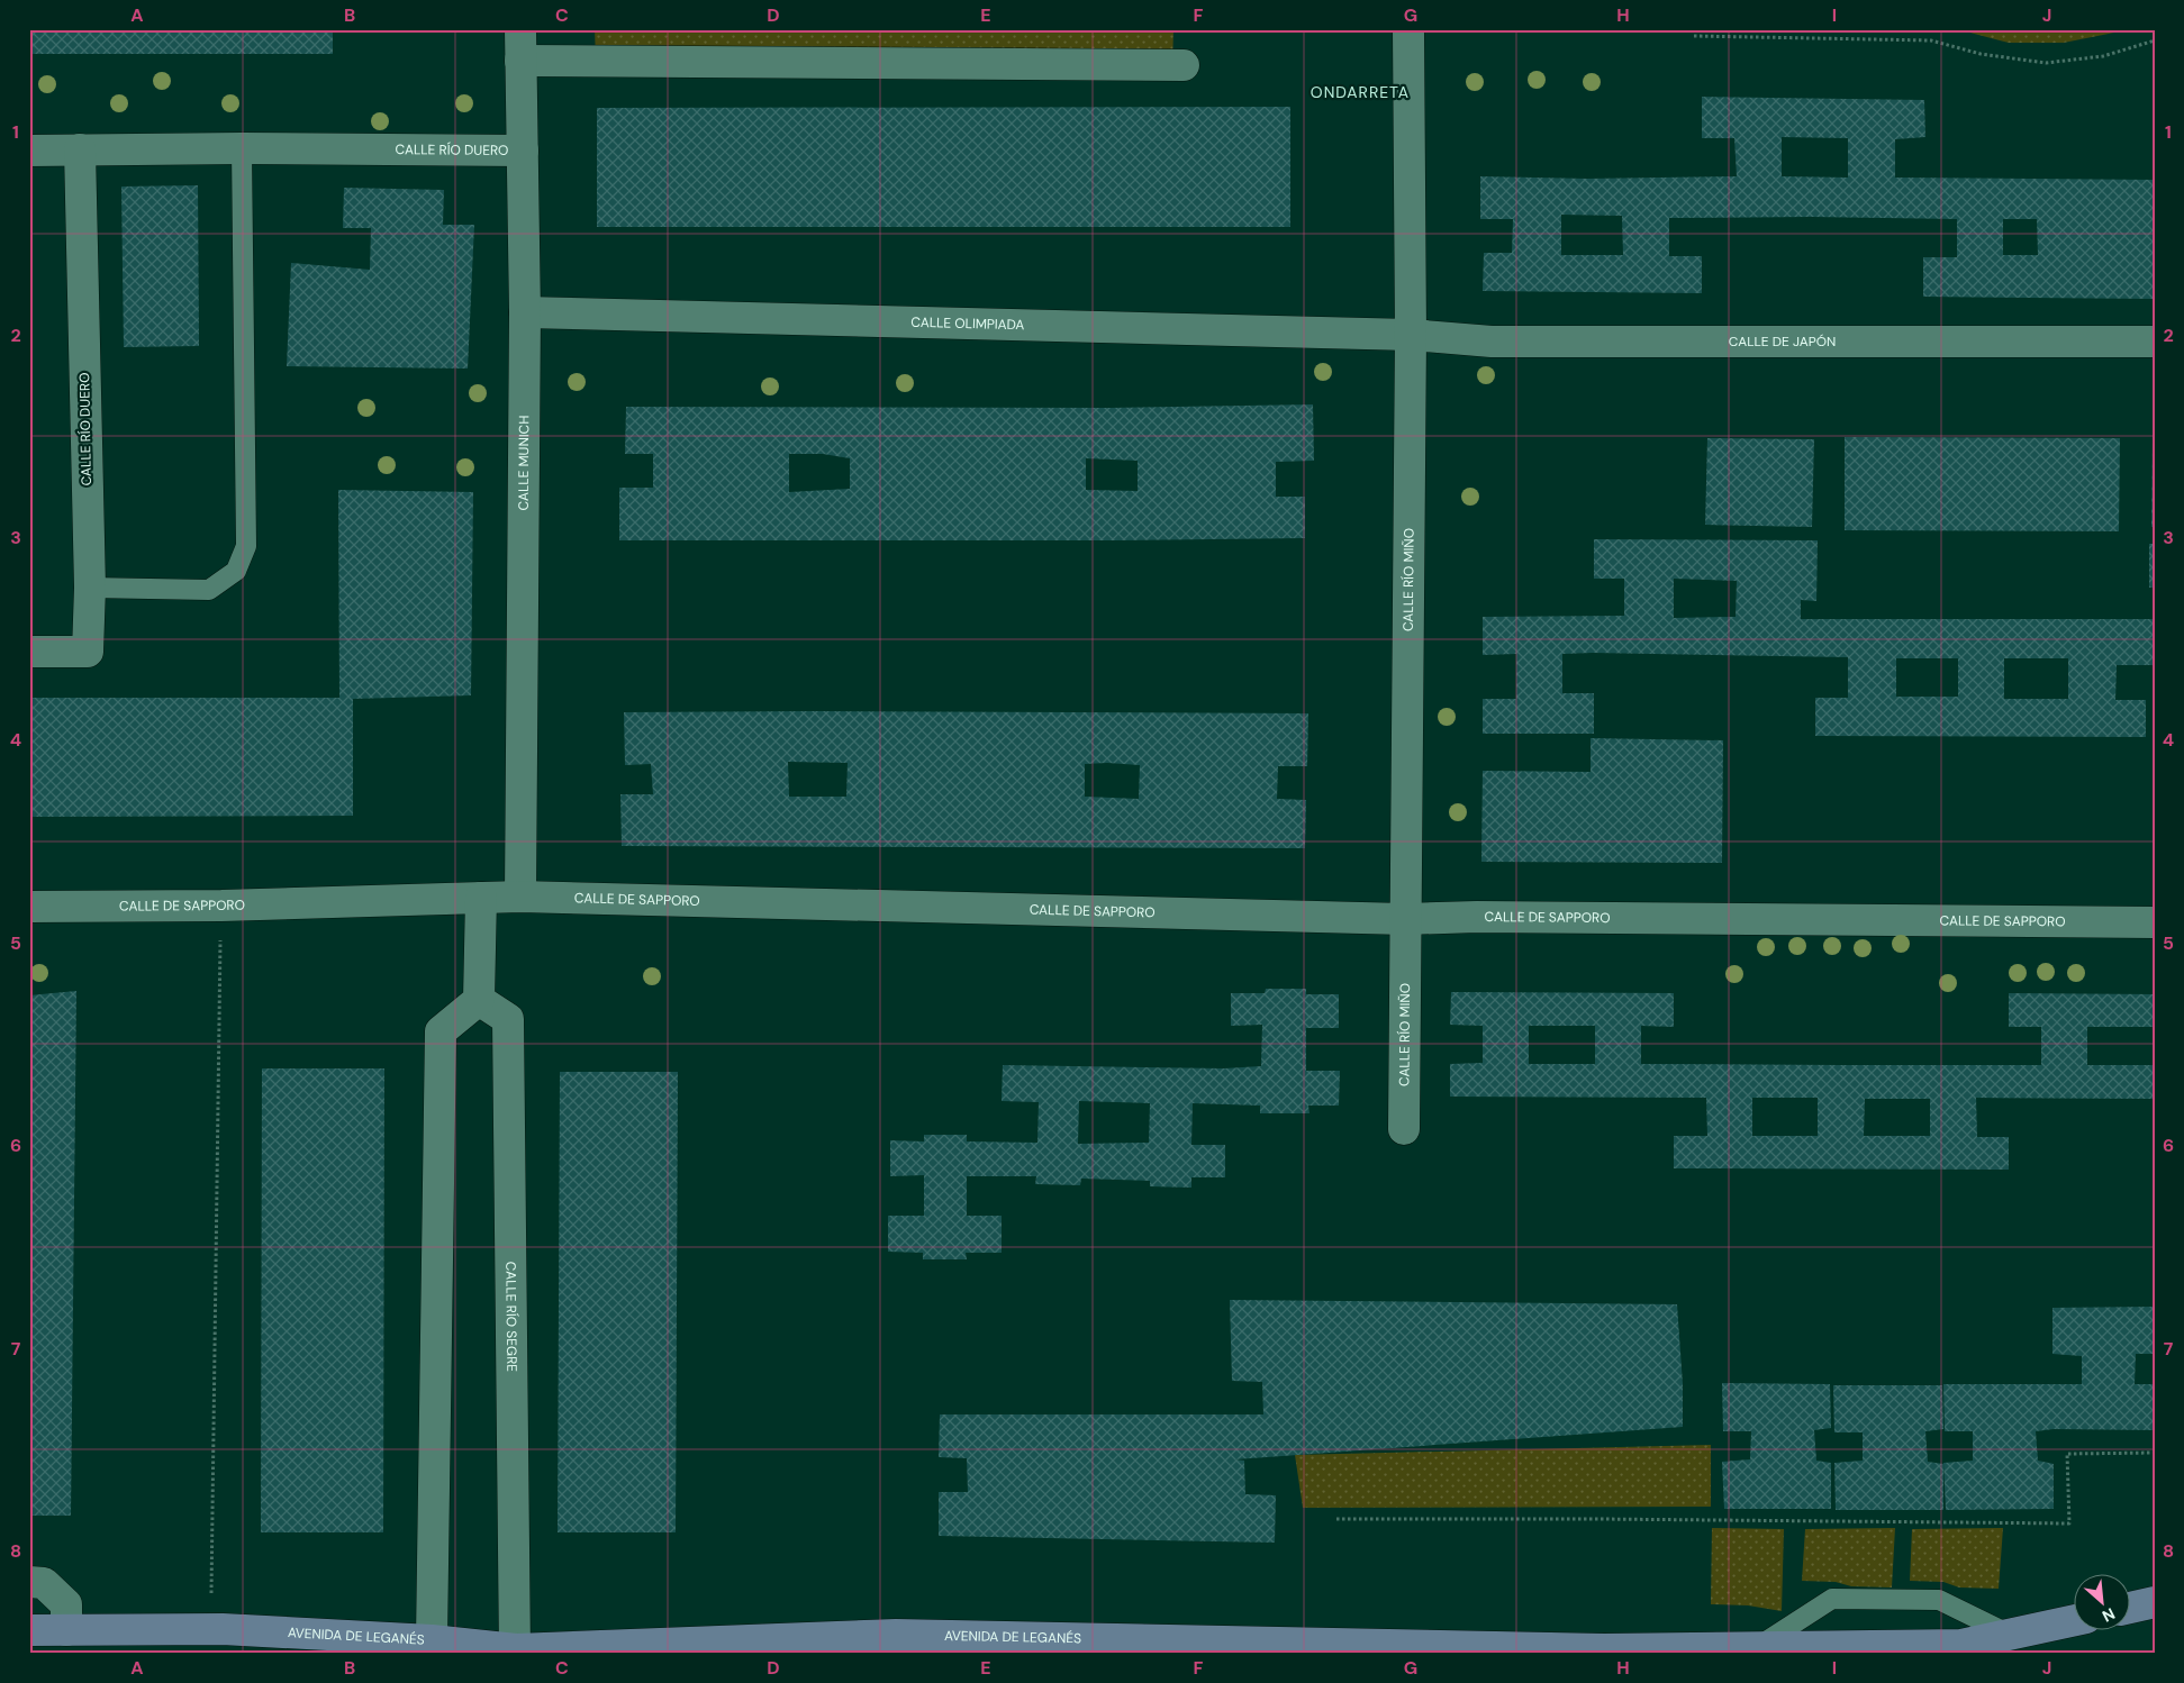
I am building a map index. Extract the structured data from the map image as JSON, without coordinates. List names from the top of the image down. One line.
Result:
{"streets":{"street":["CALLE RÍO DUERO","CALLE OLIMPIADA","CALLE DE JAPÓN","CALLE MUNICH","CALLE RÍO MIÑO","CALLE DE SAPPORO","CALLE RÍO SEGRE","AVENIDA DE LEGANÉS"]},"crossings":[["CALLE RÍO DUERO","CALLE MUNICH"],["CALLE OLIMPIADA","CALLE DE JAPÓN"],["CALLE OLIMPIADA","CALLE MUNICH"],["CALLE OLIMPIADA","CALLE RÍO MIÑO"],["CALLE DE JAPÓN","CALLE RÍO MIÑO"],["CALLE MUNICH","CALLE DE SAPPORO"],["CALLE RÍO MIÑO","CALLE DE SAPPORO"],["CALLE RÍO SEGRE","AVENIDA DE LEGANÉS"]],"districts":["ONDARRETA"],"north":"bottom right","grid":{"columns":["A","B","C","D","E","F","G","H","I","J"],"rows":["1","2","3","4","5","6","7","8"]}}
